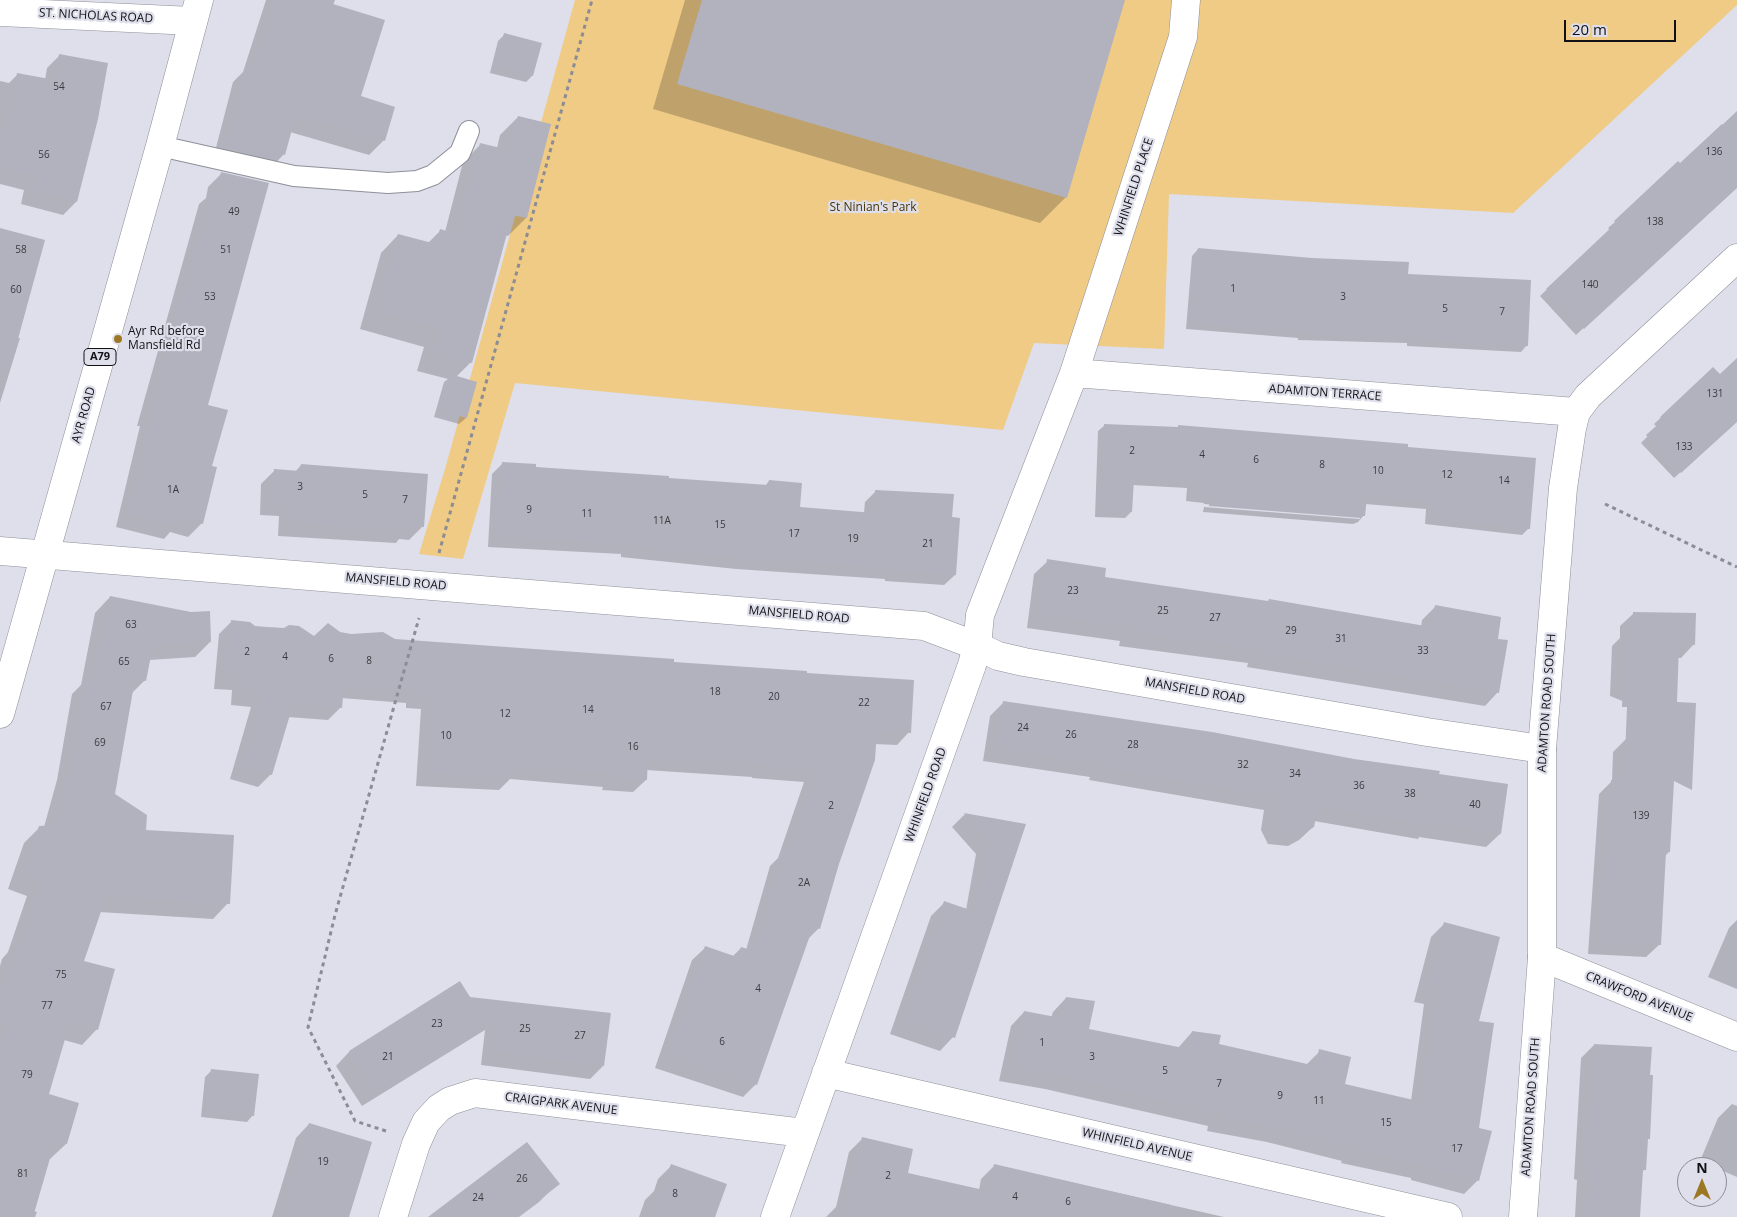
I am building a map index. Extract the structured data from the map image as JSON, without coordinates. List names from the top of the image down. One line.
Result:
{"streets":{"street":["ST. NICHOLAS ROAD","WHINFIELD PLACE","A79","ADAMTON TERRACE","AYR ROAD","MANSFIELD ROAD","ADAMTON ROAD SOUTH","WHINFIELD ROAD","CRAWFORD AVENUE","CRAIGPARK AVENUE","WHINFIELD AVENUE"]},"crossings":[["ST. NICHOLAS ROAD","AYR ROAD"],["WHINFIELD PLACE","ADAMTON TERRACE"],["WHINFIELD PLACE","WHINFIELD ROAD"],["ADAMTON TERRACE","ADAMTON ROAD SOUTH"],["ADAMTON TERRACE","WHINFIELD ROAD"],["AYR ROAD","MANSFIELD ROAD"],["MANSFIELD ROAD","ADAMTON ROAD SOUTH"],["MANSFIELD ROAD","WHINFIELD ROAD"],["ADAMTON ROAD SOUTH","CRAWFORD AVENUE"],["WHINFIELD ROAD","CRAIGPARK AVENUE"],["WHINFIELD ROAD","WHINFIELD AVENUE"]],"parks":["St Ninian's Park"],"places":["Ayr Rd before Mansfield Rd"],"house_numbers":["54","136","56","49","138","58","51","140","1","60","53","3","5","7","131","133","2","4","6","8","10","12","14","3","1A","5","7","9","11","11A","15","17","19","21","23","25","27","63","29","31","33","2","4","6","8","65","18","20","22","67","14","12","24","26","10","69","28","16","32","34","36","38","40","2","139","2A","75","4","77","23","25","27","6","1","21","3","5","79","7","9","11","15","17","19","81","2","26","8","4","24","6"],"scale_bar":"20 m","north":"top"}
